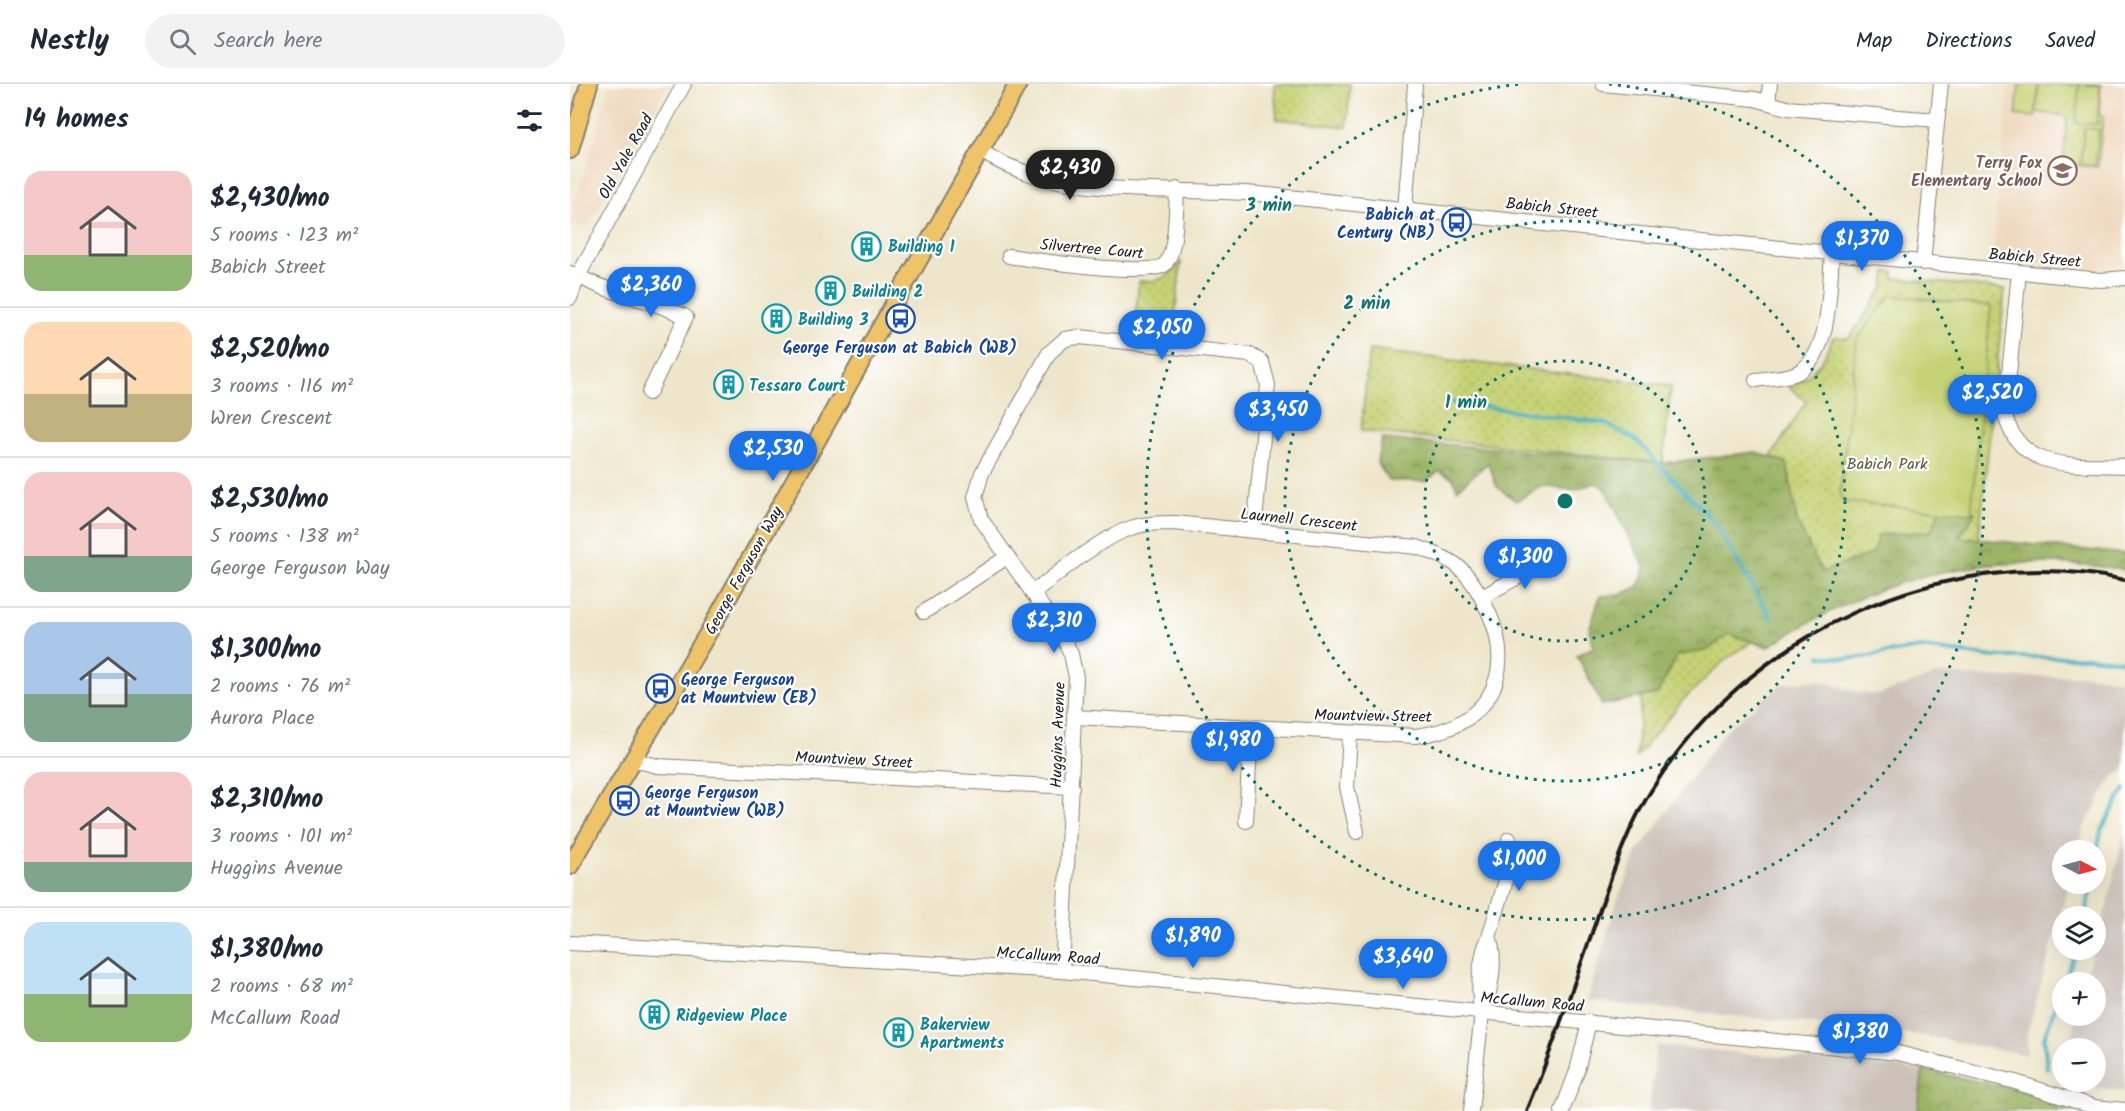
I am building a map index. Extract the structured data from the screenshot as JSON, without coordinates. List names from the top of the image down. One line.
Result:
{"streets":{"main road":["George Ferguson Way"],"street":["Old Yale Road","Babich Street","Silvertree Court","Laurnell Crescent","Mountview Street","Huggins Avenue","McCallum Road"]},"crossings":[["Babich Street","Silvertree Court"],["Babich Street","George Ferguson Way"],["Laurnell Crescent","Mountview Street"],["Laurnell Crescent","Huggins Avenue"],["George Ferguson Way","Mountview Street"],["Mountview Street","Huggins Avenue"],["Huggins Avenue","McCallum Road"]],"parks":["Babich Park"],"places":{"school or university":["Terry Fox Elementary School"],"bus stop":["Babich at Century (NB)","George Ferguson at Babich (WB)","George Ferguson at Mountview (EB)","George Ferguson at Mountview (WB)"],"building":["Building 1","Building 2","Building 3","Tessaro Court","Ridgeview Place","Bakerview Apartments"]},"north":"right","page":{"header":"Nestly","search":"Search here","nav":["Map","Directions","Saved"],"heading":"14 homes","price":["$2,430","$1,370","$2,360","$2,050","$2,520","$3,450","$2,530","$1,300","$2,310","$1,980","$1,000","$1,890","$3,640","$1,380"],"list":[{"name":"$2,430/mo","note":"5 rooms · 123 m² · Babich Street"},{"name":"$2,520/mo","note":"3 rooms · 116 m² · Wren Crescent"},{"name":"$2,530/mo","note":"5 rooms · 138 m² · George Ferguson Way"},{"name":"$1,300/mo","note":"2 rooms · 76 m² · Aurora Place"},{"name":"$2,310/mo","note":"3 rooms · 101 m² · Huggins Avenue"},{"name":"$1,380/mo","note":"2 rooms · 68 m² · McCallum Road"}],"map_buttons":["+","−"]},"rings":["3 min","2 min","1 min"]}
